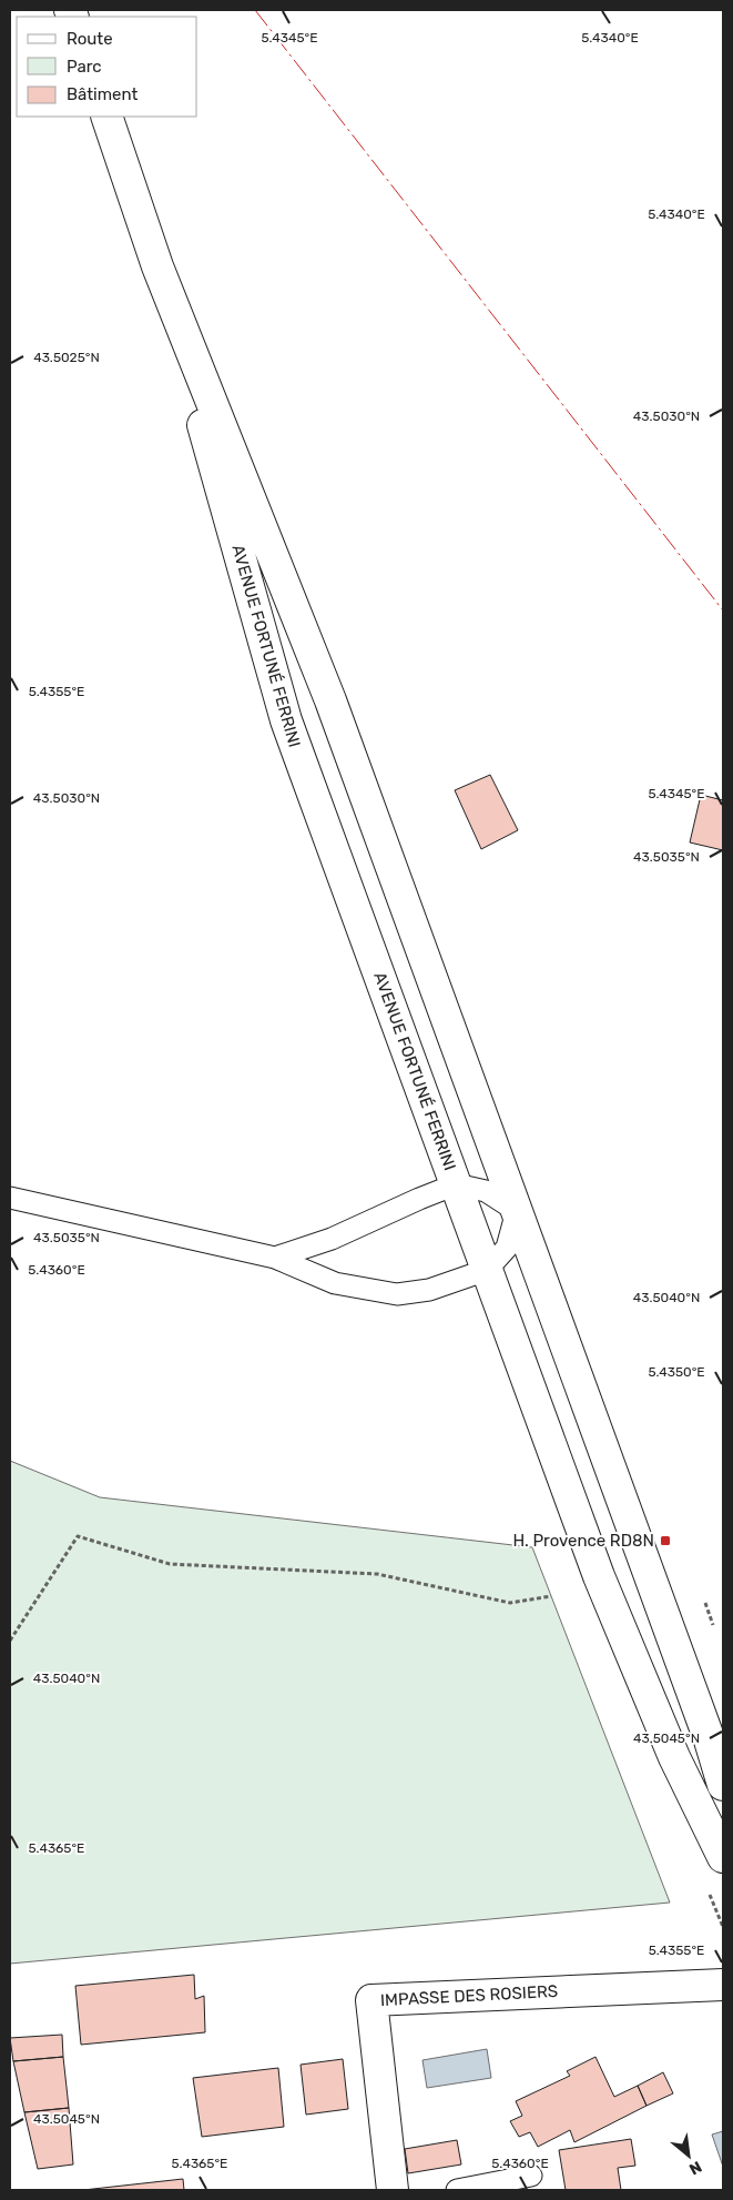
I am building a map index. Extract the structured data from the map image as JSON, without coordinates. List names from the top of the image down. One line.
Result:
{"streets":{"main road":["AVENUE FORTUNÉ FERRINI","IMPASSE DES ROSIERS"]},"places":{"transit":["H. Provence RD8N"]},"legend":["Route","Parc","Bâtiment"],"north":"bottom right","coordinates":["5.4345°E","5.4340°E","43.5025°N","43.5030°N","5.4355°E","43.5035°N","5.4360°E","43.5040°N","5.4350°E","43.5045°N","5.4365°E"]}
